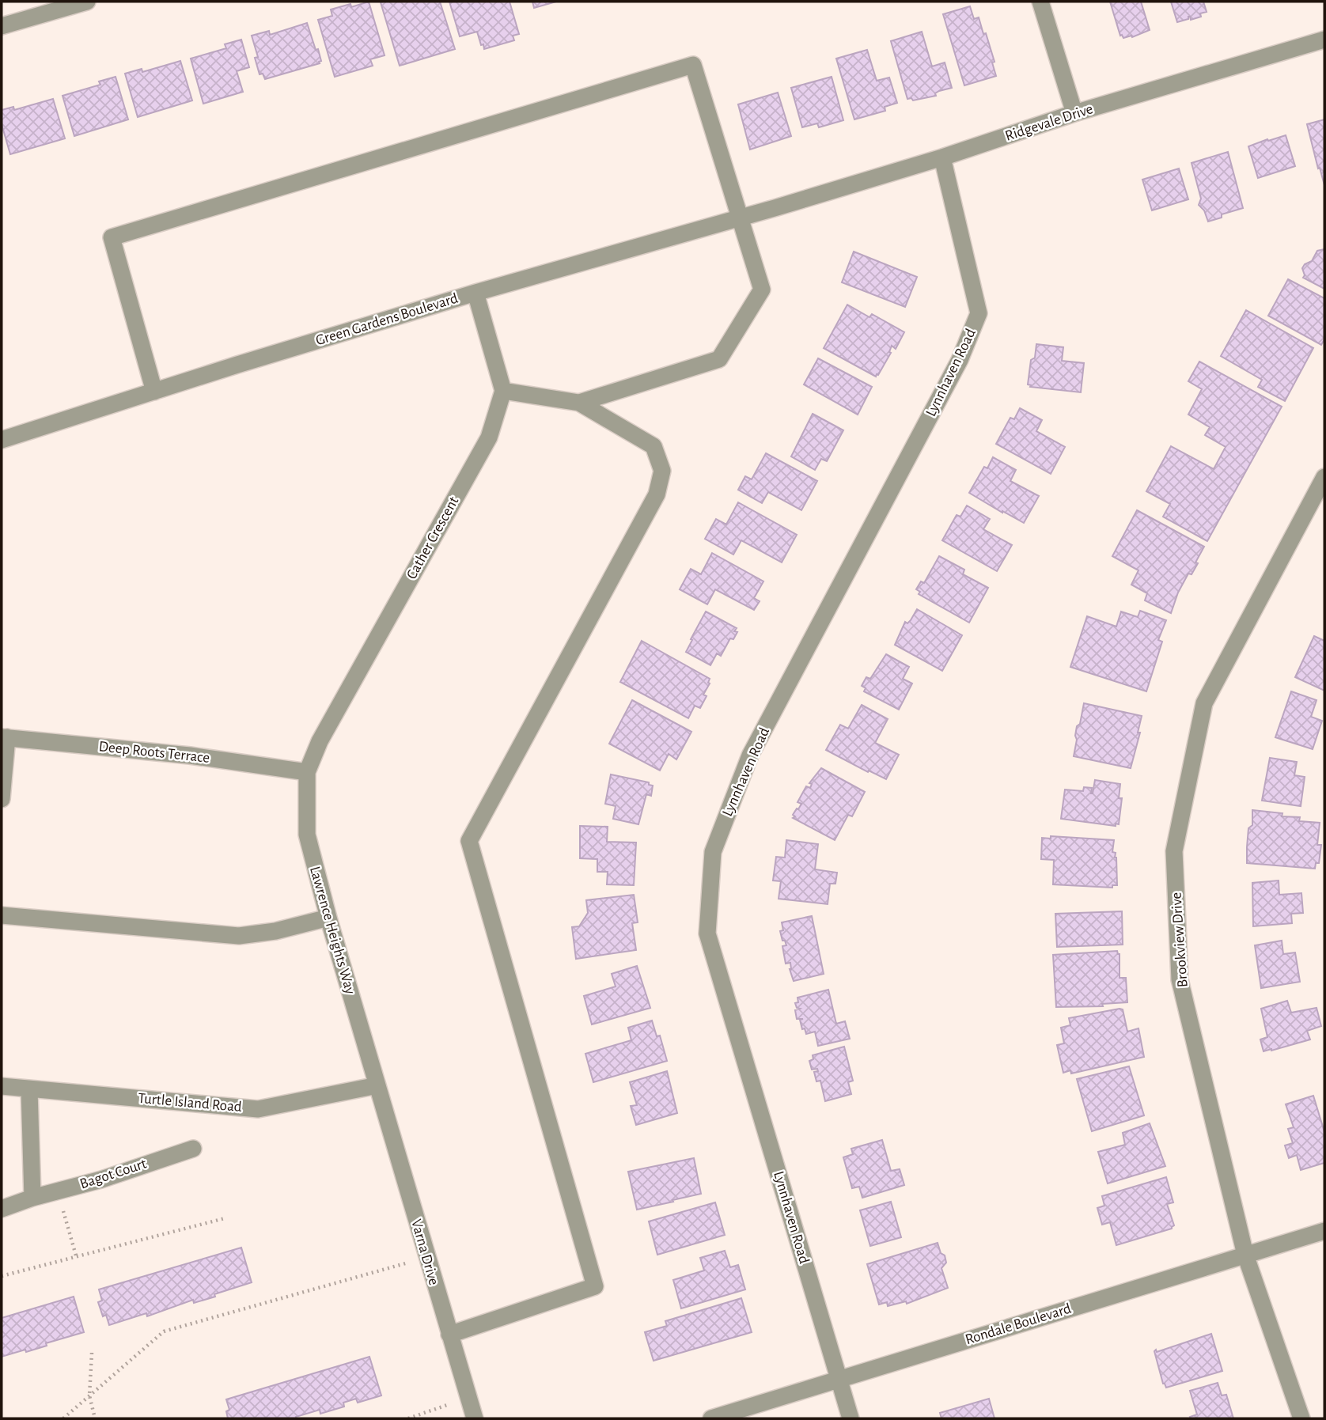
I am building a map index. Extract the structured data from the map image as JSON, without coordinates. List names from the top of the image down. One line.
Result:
{"streets":{"street":["Ridgevale Drive","Green Gardens Boulevard","Lynnhaven Road","Cather Crescent","Deep Roots Terrace","Lawrence Heights Way","Brookview Drive","Turtle Island Road","Bagot Court","Varna Drive","Rondale Boulevard"]},"crossings":[["Ridgevale Drive","Green Gardens Boulevard"],["Ridgevale Drive","Lynnhaven Road"],["Lynnhaven Road","Rondale Boulevard"],["Cather Crescent","Deep Roots Terrace"],["Cather Crescent","Lawrence Heights Way"],["Deep Roots Terrace","Lawrence Heights Way"],["Lawrence Heights Way","Turtle Island Road"],["Lawrence Heights Way","Varna Drive"],["Brookview Drive","Rondale Boulevard"],["Turtle Island Road","Varna Drive"]]}
